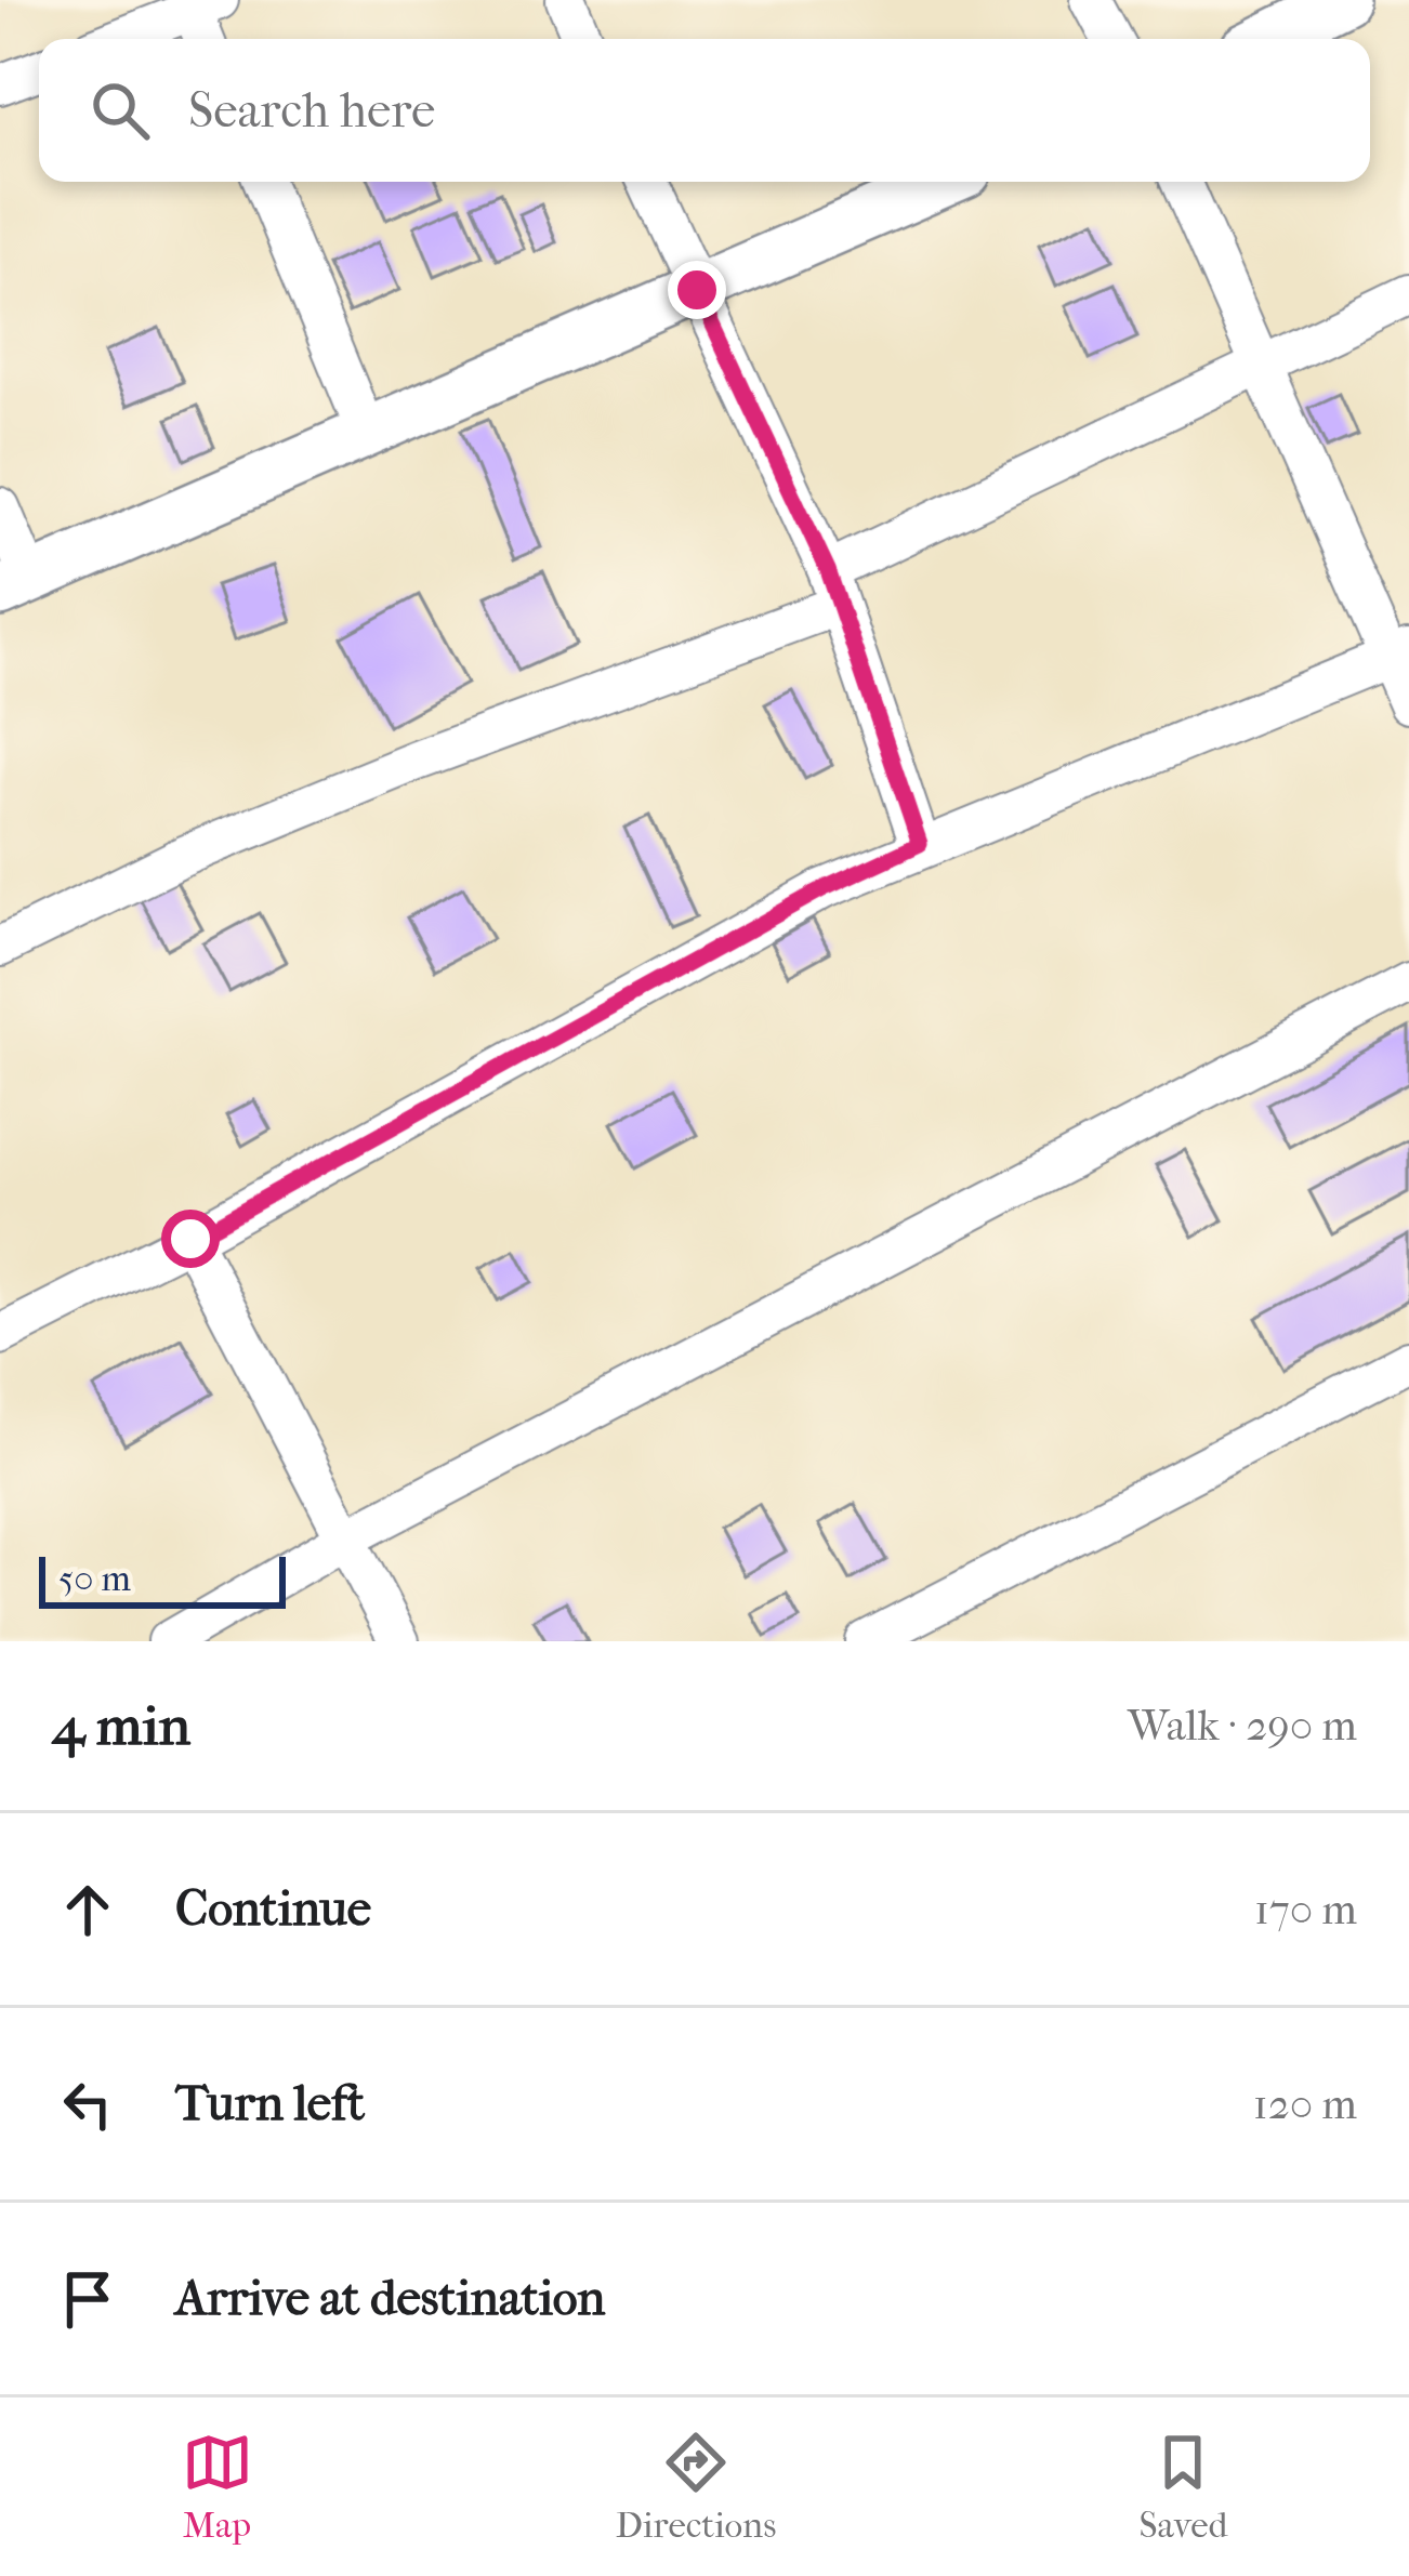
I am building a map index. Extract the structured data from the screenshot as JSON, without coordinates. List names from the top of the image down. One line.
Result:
{"scale_bar":"50 m","page":{"search":"Search here","scale":"50 m","heading":["4 min","Walk · 290 m"],"list":[["Continue","170 m"],["Turn left","120 m"],"Arrive at destination"],"nav":["Map","Directions","Saved"]}}
